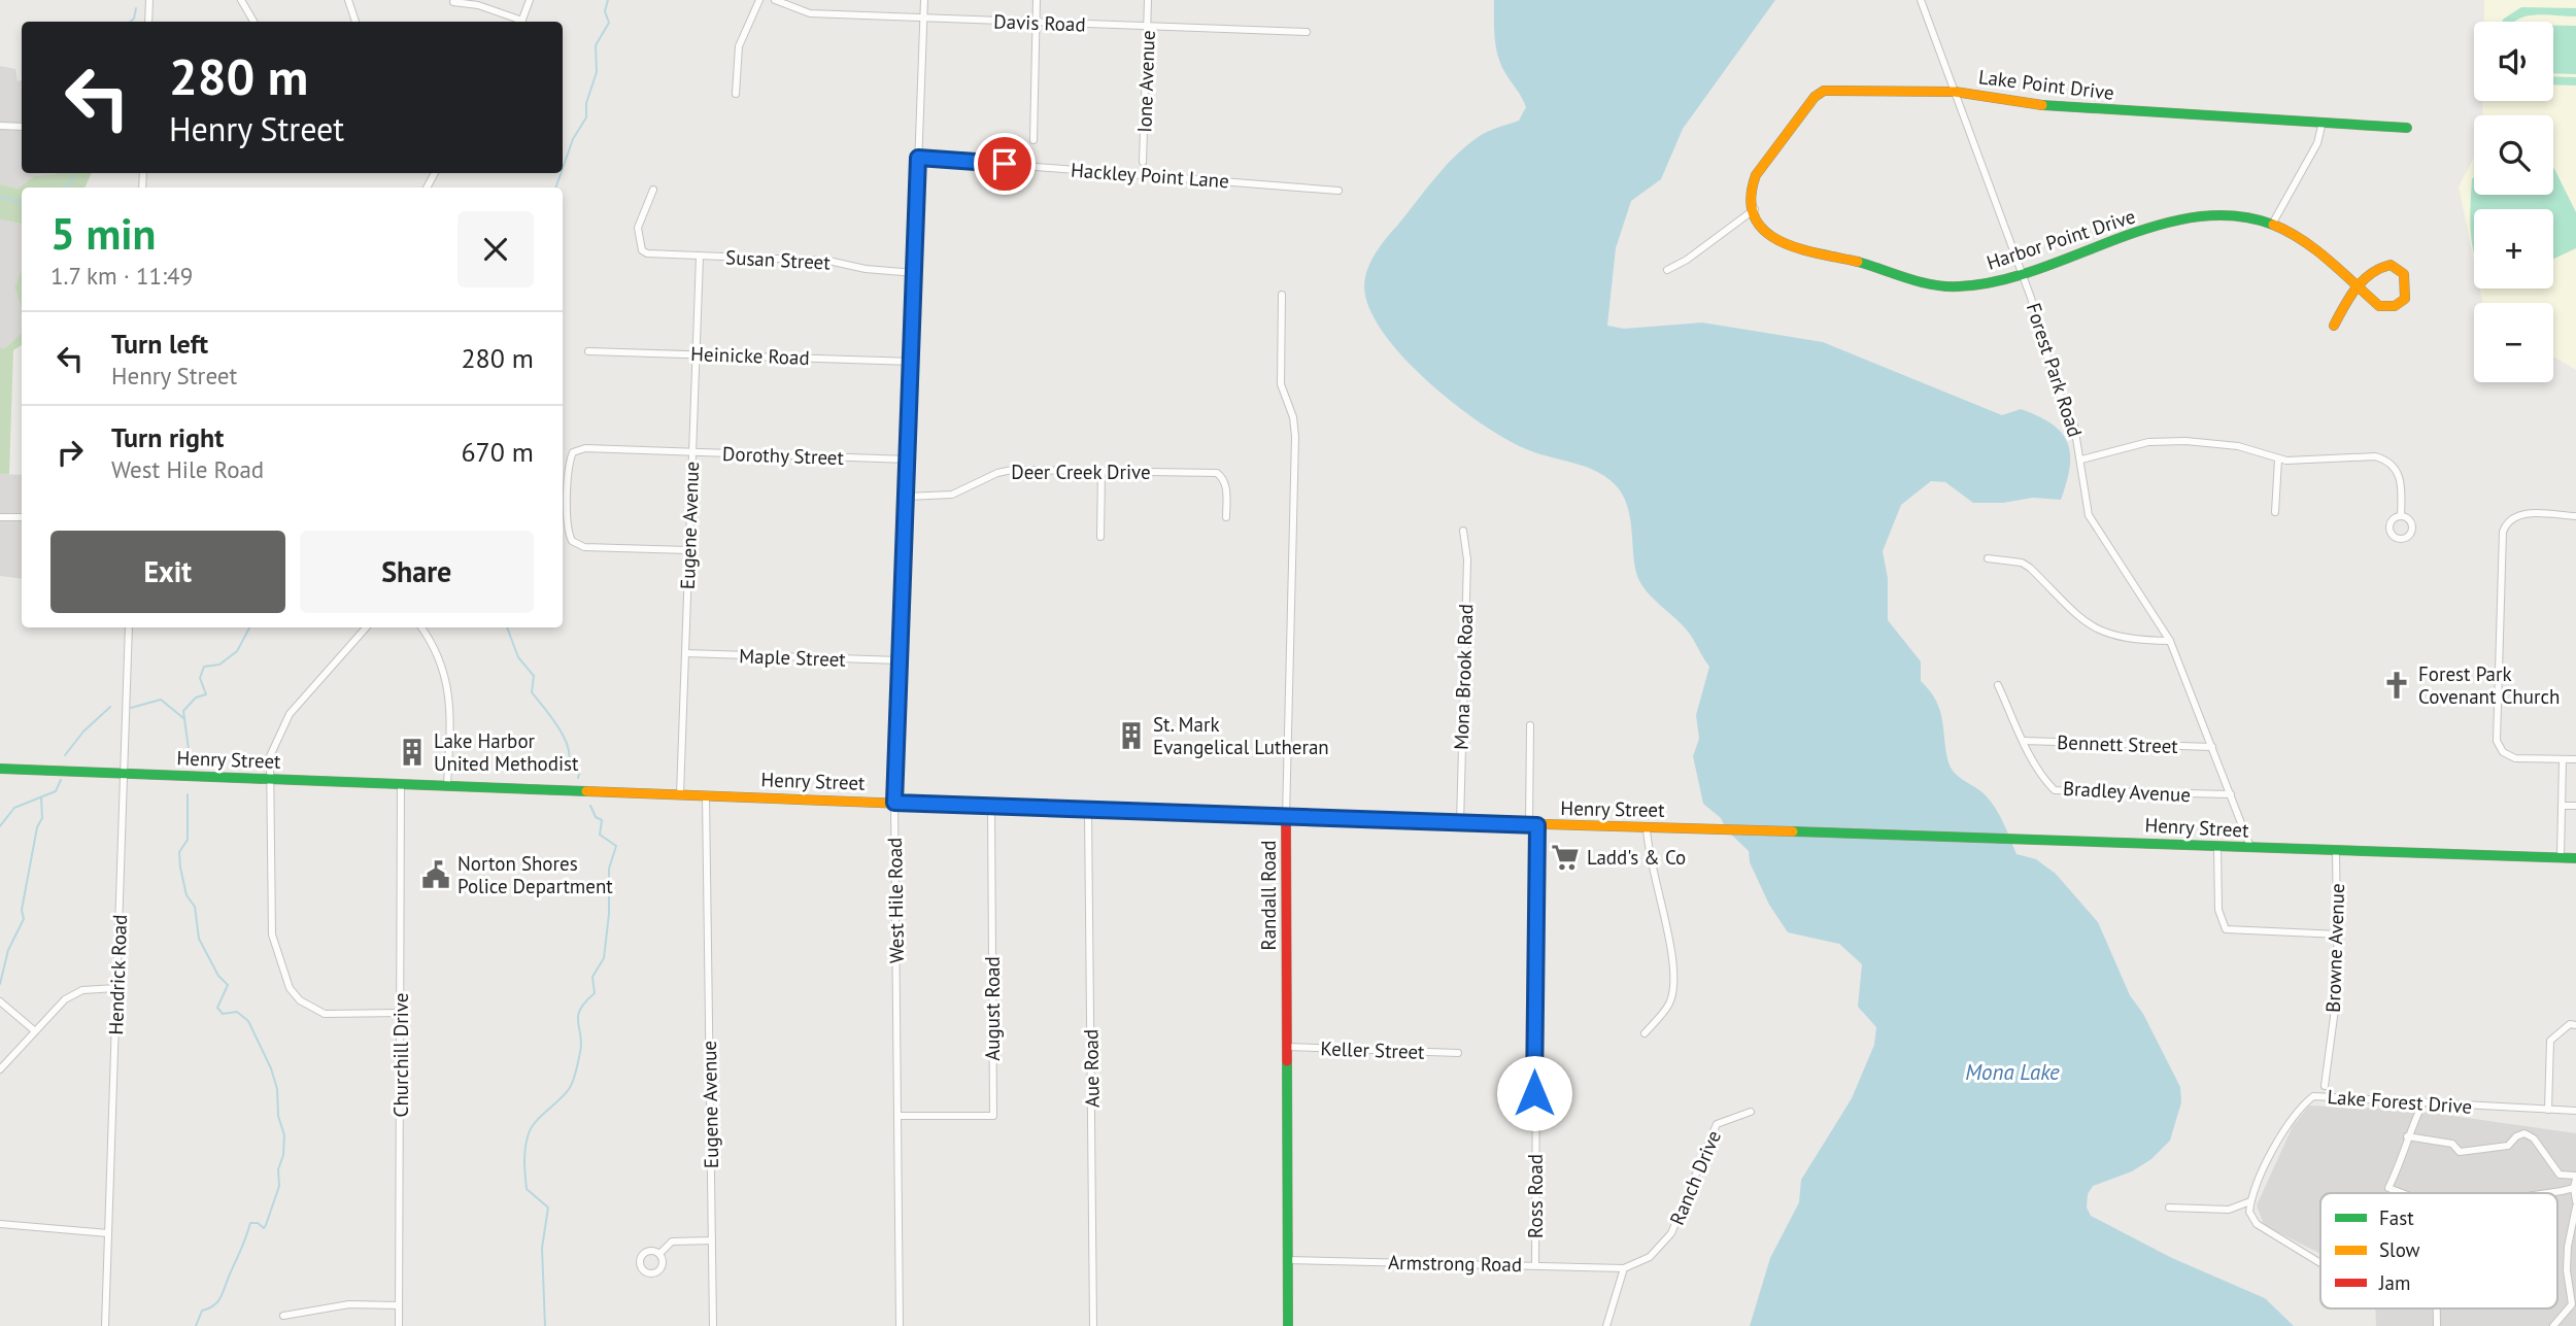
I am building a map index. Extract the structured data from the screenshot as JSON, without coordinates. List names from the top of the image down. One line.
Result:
{"streets":{"street":["Davis Road","Ione Avenue","Lake Point Drive","Hackley Point Lane","Harbor Point Drive","Susan Street","Heinicke Road","Forest Park Road","Dorothy Street","Deer Creek Drive","Eugene Avenue","Maple Street","Mona Brook Road","Bennett Street","Henry Street","Bradley Avenue","Randall Road","West Hile Road","Browne Avenue","Hendrick Road","August Road","Keller Street","Churchill Drive","Aue Road","Lake Forest Drive","Ranch Drive","Ross Road","Armstrong Road"]},"crossings":[["Davis Road","Ione Avenue"],["Davis Road","West Hile Road"],["Lake Point Drive","Harbor Point Drive"],["Lake Point Drive","Forest Park Road"],["Hackley Point Lane","West Hile Road"],["Harbor Point Drive","Forest Park Road"],["Susan Street","Eugene Avenue"],["Susan Street","West Hile Road"],["Heinicke Road","Eugene Avenue"],["Heinicke Road","West Hile Road"],["Forest Park Road","Bennett Street"],["Forest Park Road","Henry Street"],["Forest Park Road","Bradley Avenue"],["Dorothy Street","Eugene Avenue"],["Dorothy Street","West Hile Road"],["Deer Creek Drive","West Hile Road"],["Eugene Avenue","Maple Street"],["Eugene Avenue","Henry Street"],["Maple Street","West Hile Road"],["Mona Brook Road","Henry Street"],["Bennett Street","Bradley Avenue"],["Henry Street","Randall Road"],["Henry Street","West Hile Road"],["Henry Street","Browne Avenue"],["Henry Street","Hendrick Road"],["Henry Street","August Road"],["Henry Street","Churchill Drive"],["Henry Street","Aue Road"],["Henry Street","Ross Road"],["Randall Road","Keller Street"],["Randall Road","Armstrong Road"],["West Hile Road","August Road"],["Ranch Drive","Armstrong Road"],["Ross Road","Armstrong Road"]],"water":["Mona Lake"],"places":{"church":["Forest Park Covenant Church"],"building":["St. Mark Evangelical Lutheran","Lake Harbor United Methodist"],"supermarket":["Ladd's & Co"],"public building":["Norton Shores Police Department"]},"legend":["Fast","Slow","Jam"],"page":{"map_buttons":["+","−"],"turn":["280 m","Henry Street"],"heading":["5 min","1.7 km · 11:49"],"list":[{"name":"Turn left","note":"Henry Street","value":"280 m"},{"name":"Turn right","note":"West Hile Road","value":"670 m"}],"buttons":["Exit","Share"]}}
